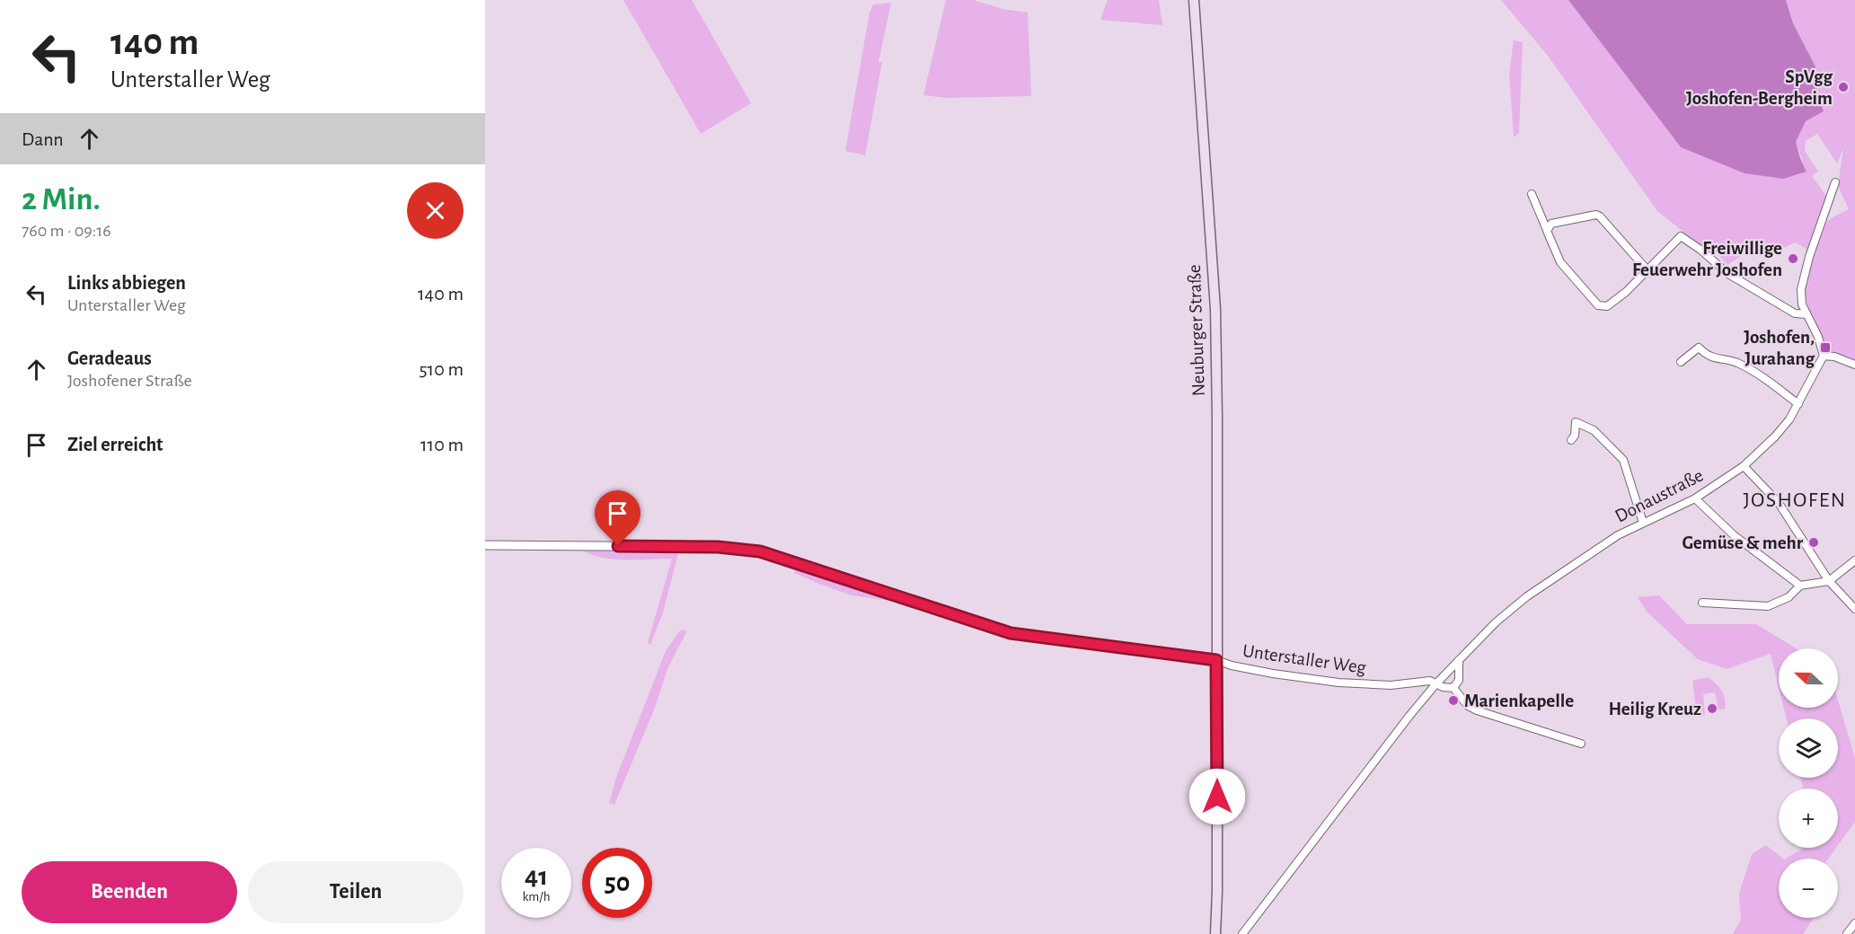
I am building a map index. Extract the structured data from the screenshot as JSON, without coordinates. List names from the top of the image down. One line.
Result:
{"streets":{"main road":["Neuburger Straße"],"street":["Donaustraße","Unterstaller Weg"]},"crossings":[["Neuburger Straße","Unterstaller Weg"]],"districts":["JOSHOFEN"],"places":{"other":["SpVgg Joshofen-Bergheim","Freiwillige Feuerwehr Joshofen","Gemüse & mehr","Marienkapelle","Heilig Kreuz"],"transit":["Joshofen, Jurahang"]},"north":"left","page":{"turn":["140 m","Unterstaller Weg"],"then":"Dann","heading":["2 Min.","760 m · 09:16"],"list":[{"name":"Links abbiegen","note":"Unterstaller Weg","value":"140 m"},{"name":"Geradeaus","note":"Joshofener Straße","value":"510 m"},{"name":"Ziel erreicht","value":"110 m"}],"map_buttons":["+","−"],"speed":"41 km/h","limit":"50","buttons":["Beenden","Teilen"]}}
